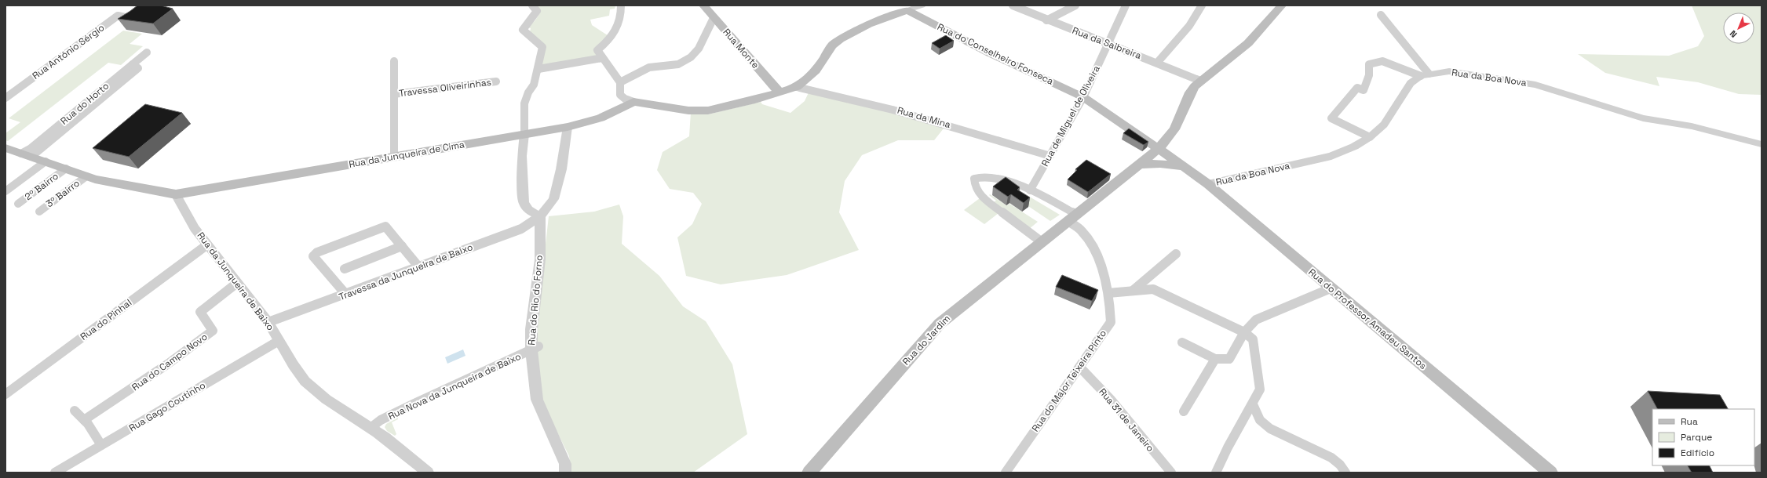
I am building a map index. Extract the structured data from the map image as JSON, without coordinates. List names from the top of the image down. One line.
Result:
{"streets":{"main road":["Rua Monte","Rua do Conselheiro Fonseca","Rua da Junqueira de Cima","Rua do Professor Amadeu Santos","Rua do Jardim"],"street":["Rua da Saibreira","Rua António Sérgio","Rua da Boa Nova","Travessa Oliveirinhas","Rua de Miguel de Oliveira","Rua da Mina","2º Bairro","3º Bairro","Travessa da Junqueira de Baixo","Rua da Junqueira de Baixo","Rua do Rio do Forno","Rua do Pinhal","Rua do Campo Novo","Rua do Major Teixeira Pinto","Rua Nova da Junqueira de Baixo","Rua Gago Coutinho","Rua 31 de Janeiro"]},"crossings":[["Rua da Saibreira","Rua de Miguel de Oliveira"],["Rua da Saibreira","Rua do Jardim"],["Rua do Conselheiro Fonseca","Rua de Miguel de Oliveira"],["Rua do Conselheiro Fonseca","Rua do Professor Amadeu Santos"],["Rua do Conselheiro Fonseca","Rua do Jardim"],["Rua da Boa Nova","Rua do Professor Amadeu Santos"],["Rua de Miguel de Oliveira","Rua da Mina"],["Rua de Miguel de Oliveira","Rua do Major Teixeira Pinto"],["Rua da Junqueira de Cima","2º Bairro"],["Rua da Junqueira de Cima","3º Bairro"],["Rua da Junqueira de Cima","Rua da Junqueira de Baixo"],["Travessa da Junqueira de Baixo","Rua da Junqueira de Baixo"],["Travessa da Junqueira de Baixo","Rua do Rio do Forno"],["Rua da Junqueira de Baixo","Rua do Pinhal"],["Rua da Junqueira de Baixo","Rua do Campo Novo"],["Rua da Junqueira de Baixo","Rua Nova da Junqueira de Baixo"],["Rua da Junqueira de Baixo","Rua Gago Coutinho"],["Rua do Rio do Forno","Rua Nova da Junqueira de Baixo"],["Rua do Professor Amadeu Santos","Rua do Jardim"],["Rua do Jardim","Rua do Major Teixeira Pinto"],["Rua do Major Teixeira Pinto","Rua 31 de Janeiro"]],"legend":["Rua","Parque","Edifício"],"north":"bottom left"}
